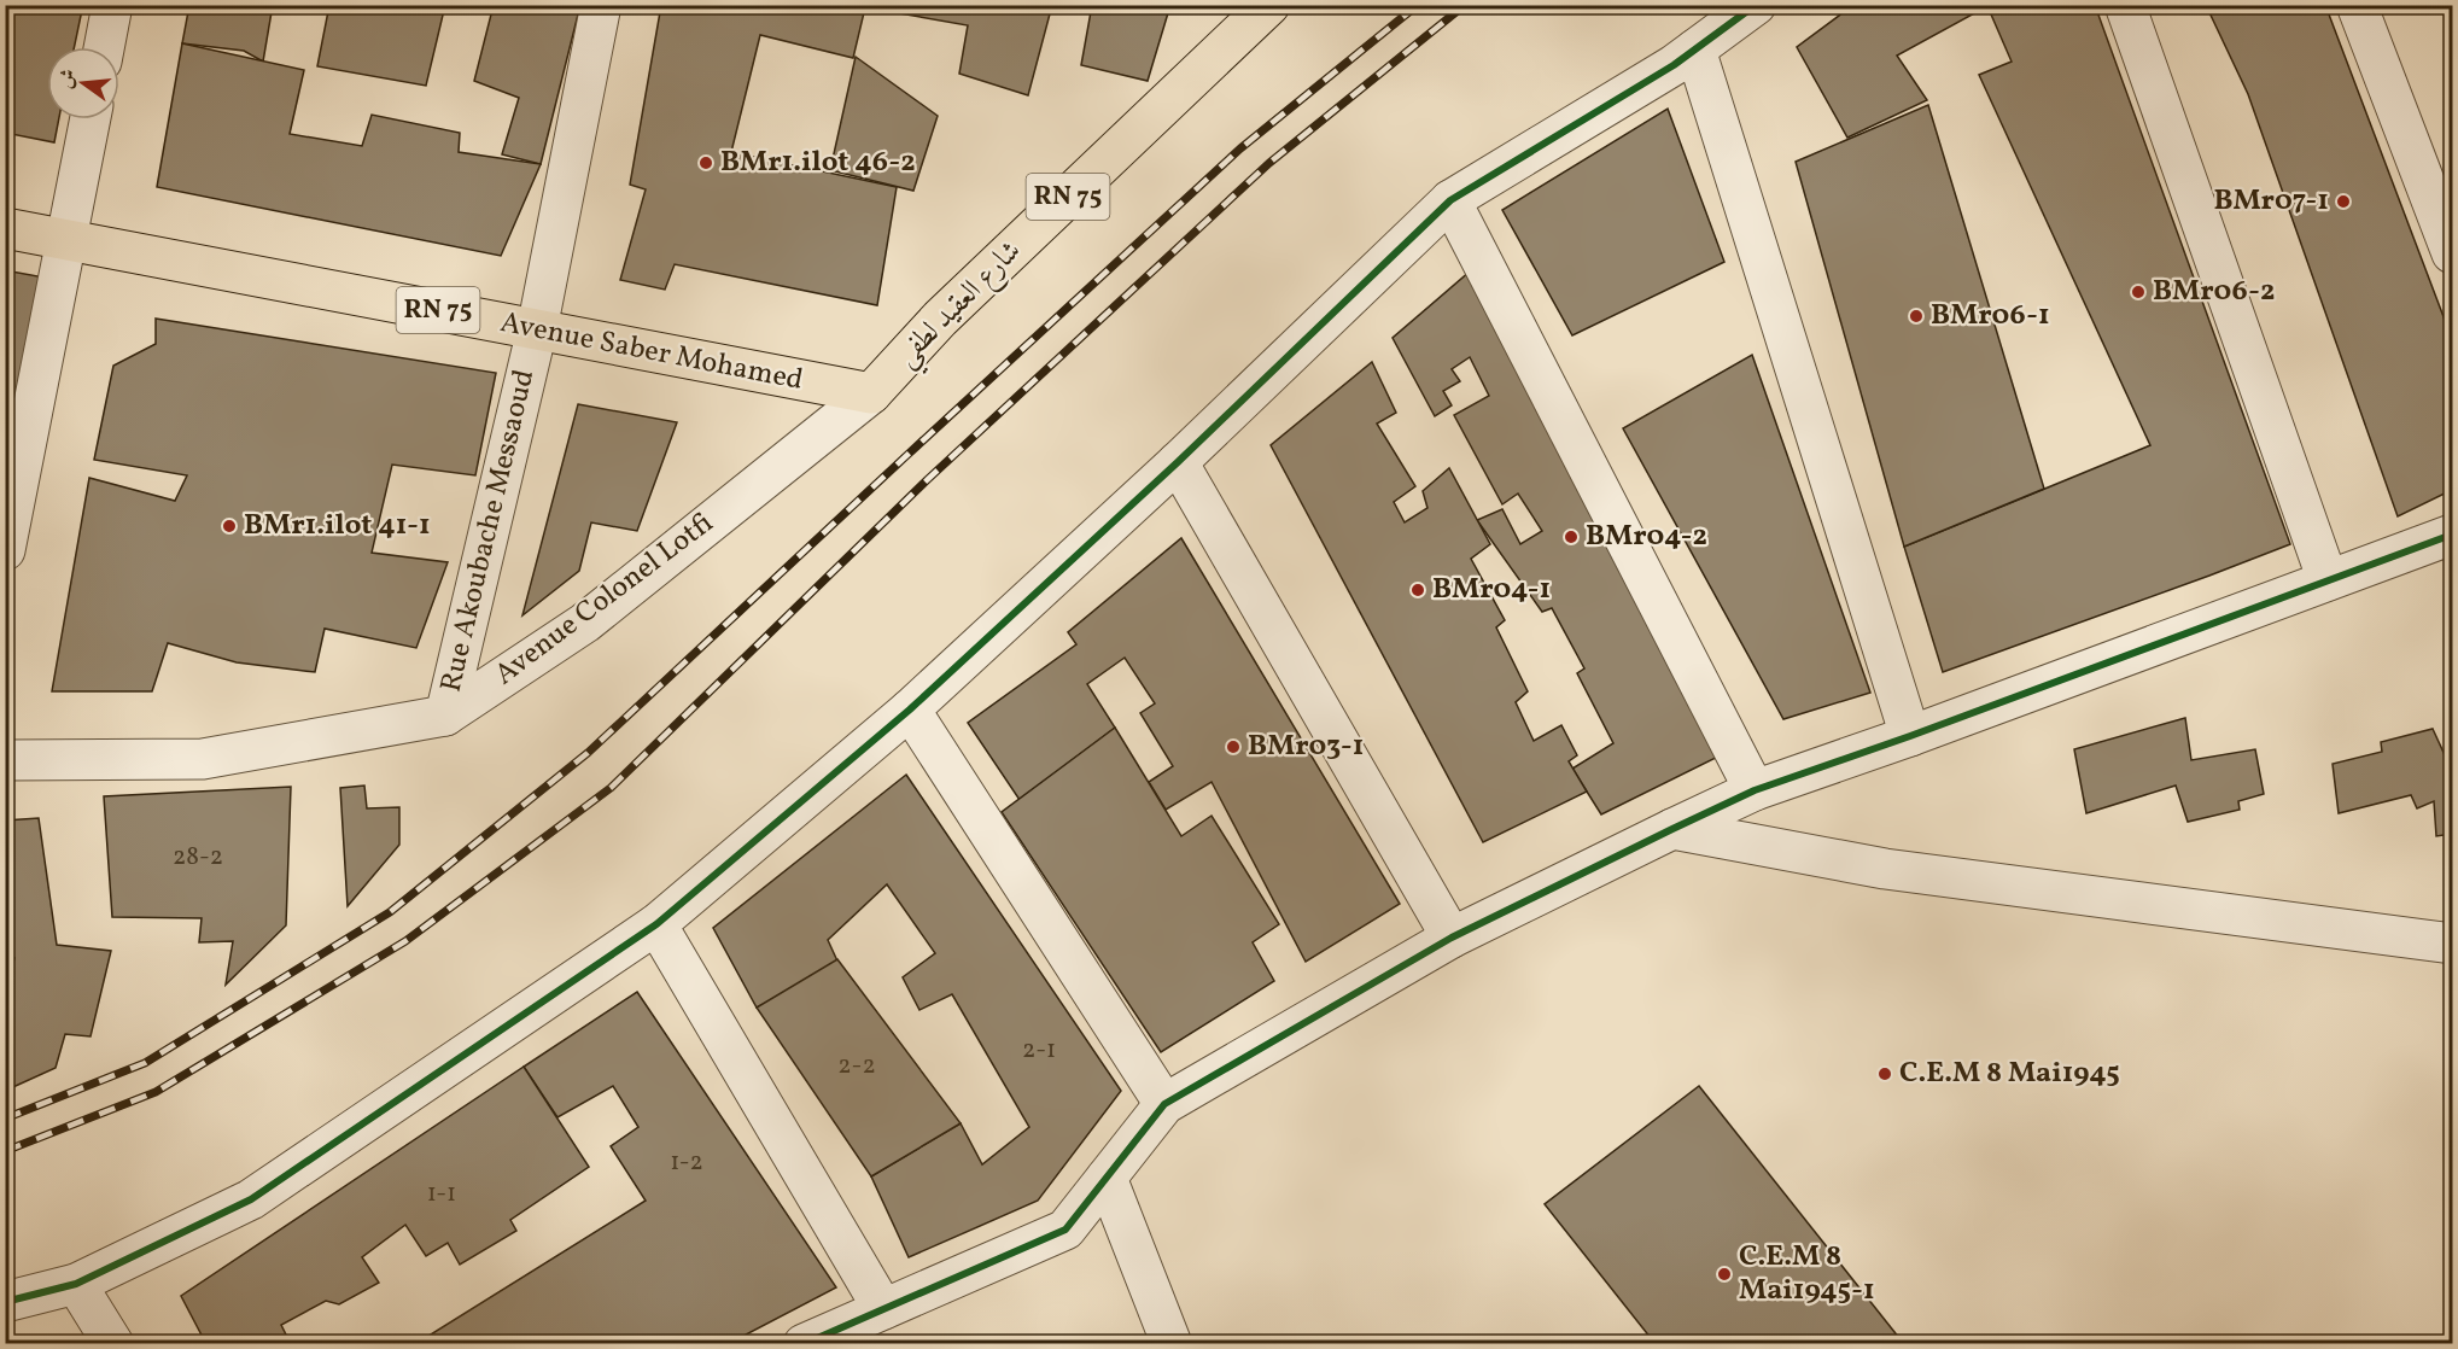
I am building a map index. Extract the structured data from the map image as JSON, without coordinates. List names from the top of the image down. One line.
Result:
{"streets":{"main road":["RN 75","شارع العقيد لطفي","Avenue Saber Mohamed"],"street":["Rue Akoubache Messaoud","Avenue Colonel Lotfi"]},"crossings":[["شارع العقيد لطفي","Avenue Saber Mohamed"],["شارع العقيد لطفي","Avenue Colonel Lotfi"],["Avenue Saber Mohamed","Rue Akoubache Messaoud"],["Avenue Saber Mohamed","Avenue Colonel Lotfi"],["Rue Akoubache Messaoud","Avenue Colonel Lotfi"]],"places":["BMr1.ilot 46-2","BMr07-1","BMr06-2","BMr06-1","BMr1.ilot 41-1","BMr04-2","BMr04-1","BMr03-1","C.E.M 8 Mai1945","C.E.M 8 Mai1945-1"],"house_numbers":["28-2","2-1","2-2","1-2","1-1"],"north":"left"}
